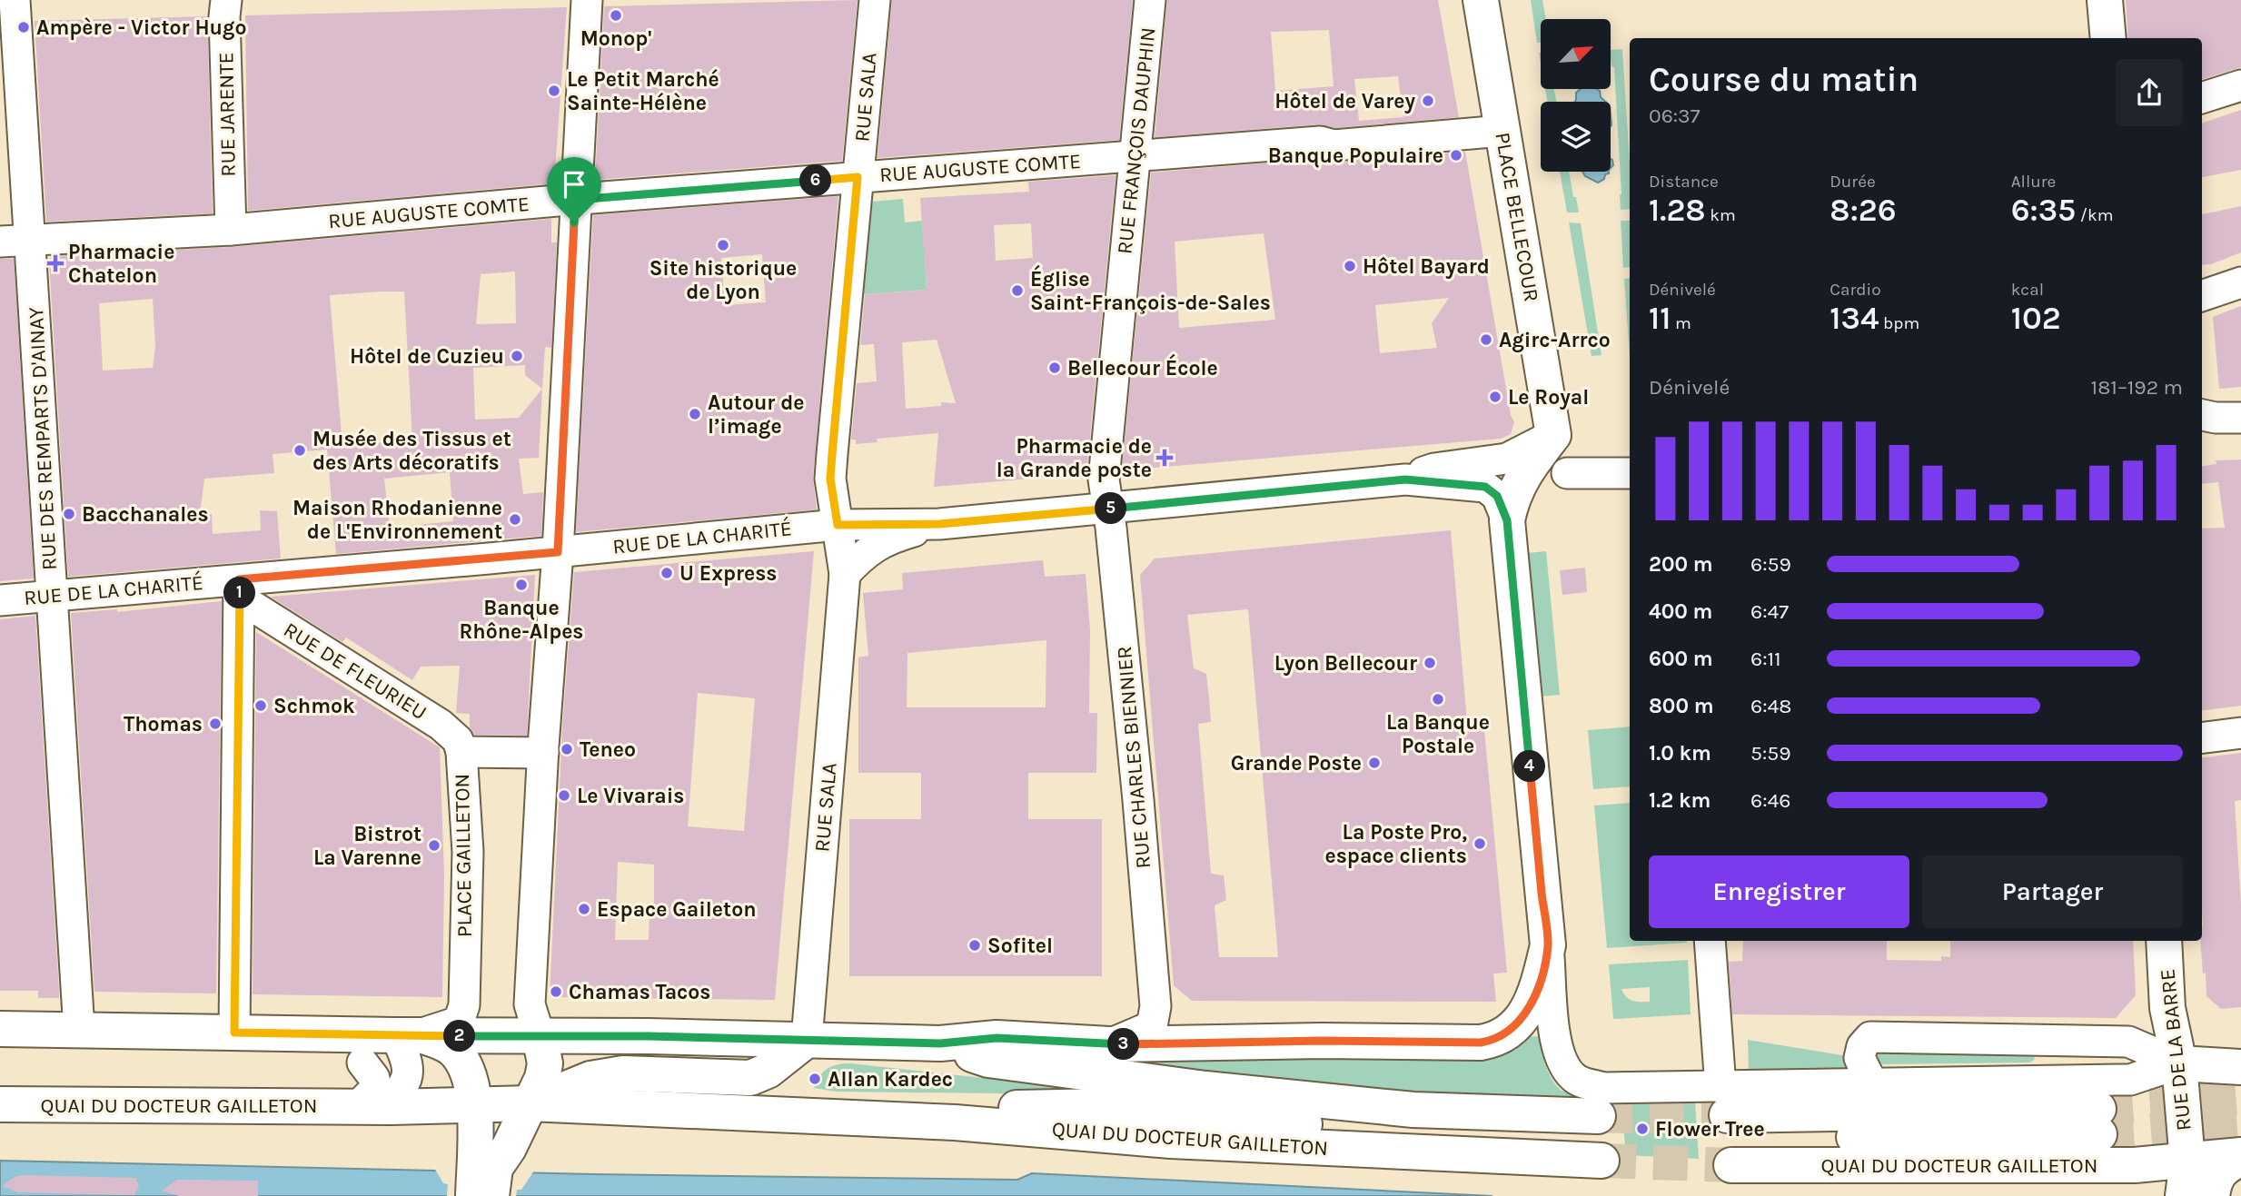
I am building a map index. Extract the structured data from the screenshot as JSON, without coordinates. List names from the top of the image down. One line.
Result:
{"streets":{"main road":["PLACE BELLECOUR","RUE DE LA BARRE","QUAI DU DOCTEUR GAILLETON"],"street":["RUE SALA","RUE JARENTE","RUE FRANÇOIS DAUPHIN","RUE AUGUSTE COMTE","RUE DES REMPARTS D'AINAY","RUE DE LA CHARITÉ","RUE DE FLEURIEU","RUE CHARLES BIENNIER","PLACE GAILLETON"]},"crossings":[["RUE SALA","RUE AUGUSTE COMTE"],["RUE SALA","RUE DE LA CHARITÉ"],["RUE SALA","QUAI DU DOCTEUR GAILLETON"],["RUE JARENTE","RUE AUGUSTE COMTE"],["RUE FRANÇOIS DAUPHIN","RUE AUGUSTE COMTE"],["RUE FRANÇOIS DAUPHIN","RUE DE LA CHARITÉ"],["RUE FRANÇOIS DAUPHIN","RUE CHARLES BIENNIER"],["RUE AUGUSTE COMTE","PLACE BELLECOUR"],["RUE AUGUSTE COMTE","RUE DES REMPARTS D'AINAY"],["PLACE BELLECOUR","RUE DE LA CHARITÉ"],["RUE DES REMPARTS D'AINAY","RUE DE LA CHARITÉ"],["RUE DES REMPARTS D'AINAY","QUAI DU DOCTEUR GAILLETON"],["RUE DE LA CHARITÉ","RUE DE FLEURIEU"],["RUE DE LA CHARITÉ","RUE CHARLES BIENNIER"],["RUE DE FLEURIEU","PLACE GAILLETON"],["PLACE GAILLETON","QUAI DU DOCTEUR GAILLETON"],["RUE DE LA BARRE","QUAI DU DOCTEUR GAILLETON"]],"places":{"other":["Monop'","Ampère - Victor Hugo","Le Petit Marché Sainte-Hélène","Hôtel de Varey","Banque Populaire","Site historique de Lyon","Hôtel Bayard","Église Saint-François-de-Sales","Agirc-Arrco","Hôtel de Cuzieu","Bellecour École","Le Royal","Autour de l’image","Musée des Tissus et des Arts décoratifs","Bacchanales","Maison Rhodanienne de L'Environnement","U Express","Banque Rhône-Alpes","Lyon Bellecour","La Banque Postale","Schmok","Thomas","Teneo","Grande Poste","Le Vivarais","La Poste Pro, espace clients","Bistrot La Varenne","Espace Gaileton","Sofitel","Chamas Tacos","Allan Kardec","Flower Tree"],"health":["Pharmacie Chatelon","Pharmacie de la Grande poste"]},"north":"top right","page":{"heading":["Course du matin","06:37"],"stats":[["Distance","1.28 km"],["Durée","8:26"],["Allure","6:35 /km"],["Dénivelé","11 m"],["Cardio","134 bpm"],["kcal","102"]],"pins":["6","5","1","4","2","3"],"chart":["Dénivelé","181–192 m"],"list":[{"name":"200 m","note":"6:59"},{"name":"400 m","note":"6:47"},{"name":"600 m","note":"6:11"},{"name":"800 m","note":"6:48"},{"name":"1.0 km","note":"5:59"},{"name":"1.2 km","note":"6:46"}],"buttons":["Enregistrer","Partager"]}}
